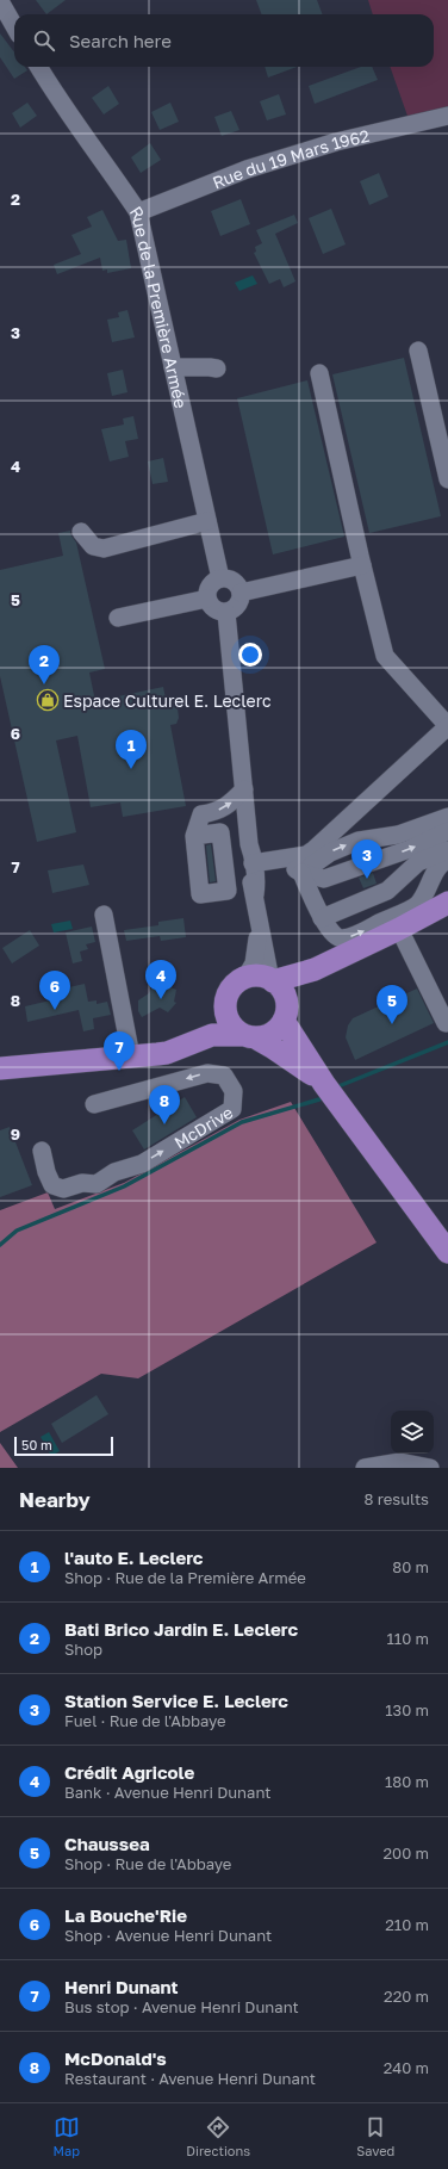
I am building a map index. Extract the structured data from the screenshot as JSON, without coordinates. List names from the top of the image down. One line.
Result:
{"streets":{"street":["Rue du 19 Mars 1962","Rue de la Première Armée","McDrive"]},"crossings":[["Rue du 19 Mars 1962","Rue de la Première Armée"]],"places":{"shop":["Espace Culturel E. Leclerc"]},"scale_bar":"50 m","page":{"search":"Search here","pins":["2","1","3","4","6","5","7","8"],"scale":"50 m","heading":["Nearby","8 results"],"list":[{"mark":"1","name":"l'auto E. Leclerc","note":"Shop · Rue de la Première Armée","value":"80 m"},{"mark":"2","name":"Bati Brico Jardin E. Leclerc","note":"Shop","value":"110 m"},{"mark":"3","name":"Station Service E. Leclerc","note":"Fuel · Rue de l'Abbaye","value":"130 m"},{"mark":"4","name":"Crédit Agricole","note":"Bank · Avenue Henri Dunant","value":"180 m"},{"mark":"5","name":"Chaussea","note":"Shop · Rue de l'Abbaye","value":"200 m"},{"mark":"6","name":"La Bouche'Rie","note":"Shop · Avenue Henri Dunant","value":"210 m"},{"mark":"7","name":"Henri Dunant","note":"Bus stop · Avenue Henri Dunant","value":"220 m"},{"mark":"8","name":"McDonald's","note":"Restaurant · Avenue Henri Dunant","value":"240 m"}],"nav":["Map","Directions","Saved"]},"grid":{"rows":["2","3","4","5","6","7","8","9"]}}
